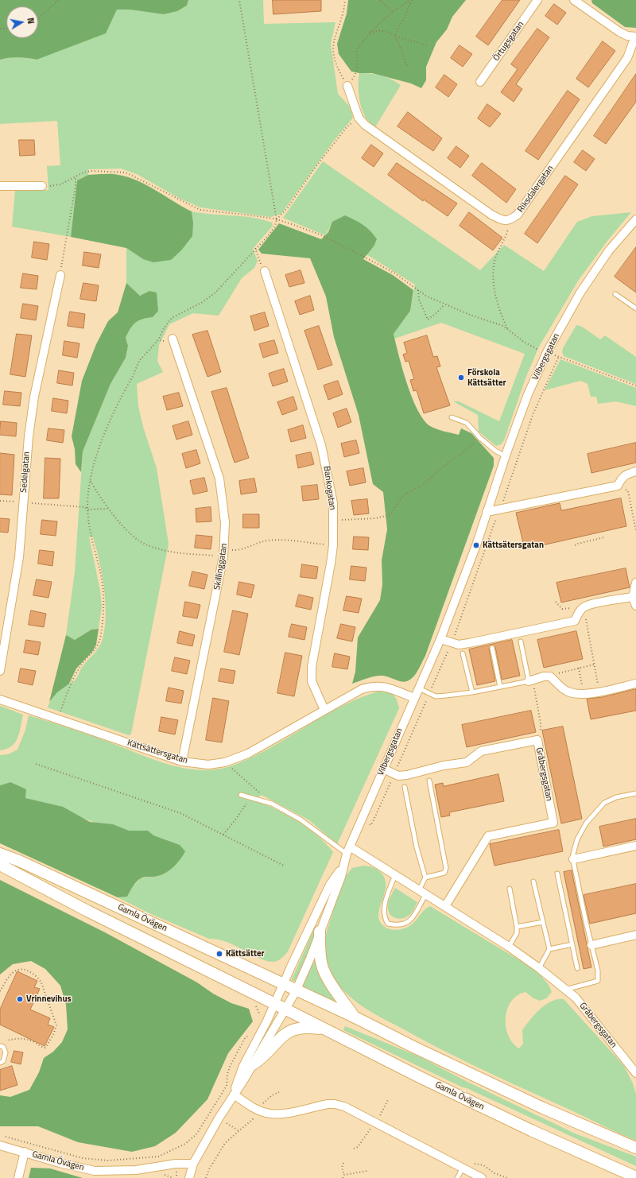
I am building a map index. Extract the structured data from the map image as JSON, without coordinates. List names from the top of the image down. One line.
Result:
{"streets":{"main road":["Gamla Övägen"],"street":["Örtugsgatan","Riksdalergatan","Vilbergsgatan","Sedelgatan","Bankogatan","Skillinggatan","Kättsättersgatan","Gråbergsgatan"]},"crossings":[["Vilbergsgatan","Kättsättersgatan"],["Vilbergsgatan","Gråbergsgatan"],["Vilbergsgatan","Gamla Övägen"],["Bankogatan","Kättsättersgatan"],["Skillinggatan","Kättsättersgatan"]],"places":["Förskola Kättsätter","Kättsätersgatan","Kättsätter","Vrinnevihus"],"north":"right"}
